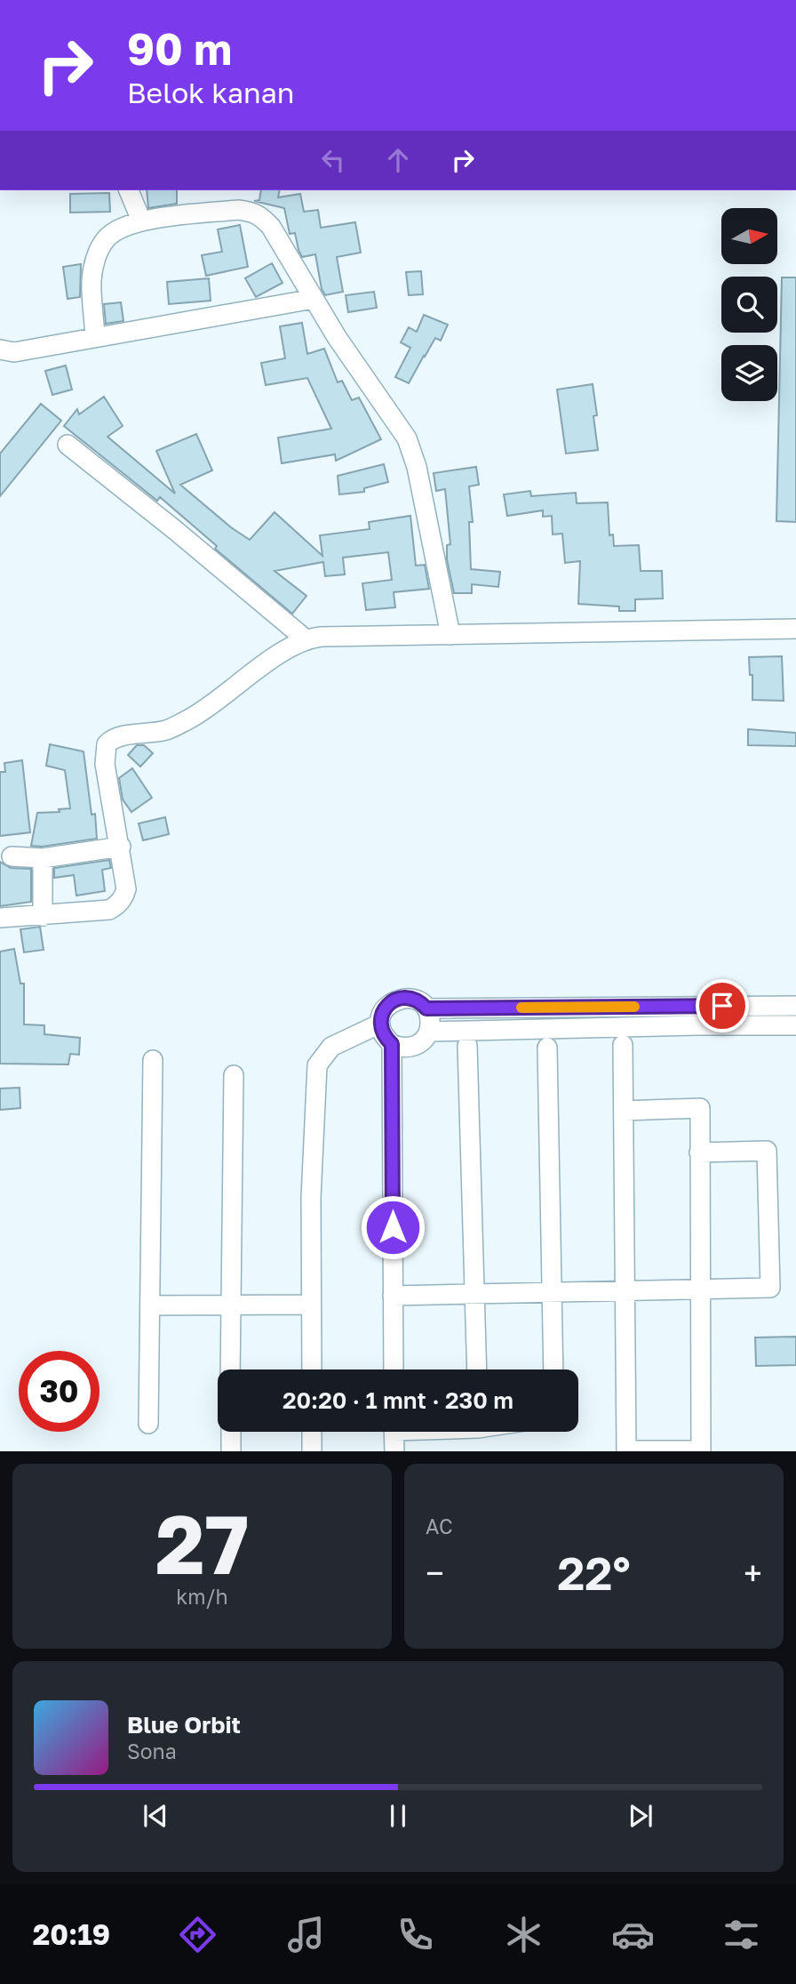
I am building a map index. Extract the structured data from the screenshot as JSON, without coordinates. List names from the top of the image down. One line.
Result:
{"north":"right","page":{"turn":["90 m","Belok kanan"],"limit":"30","trip":"20:20 · 1 mnt · 230 m","tile":[["27","km/h"],"AC"],"heat":["−","22°","+"],"song":["Blue Orbit","Sona"],"tabs":"20:19"}}
